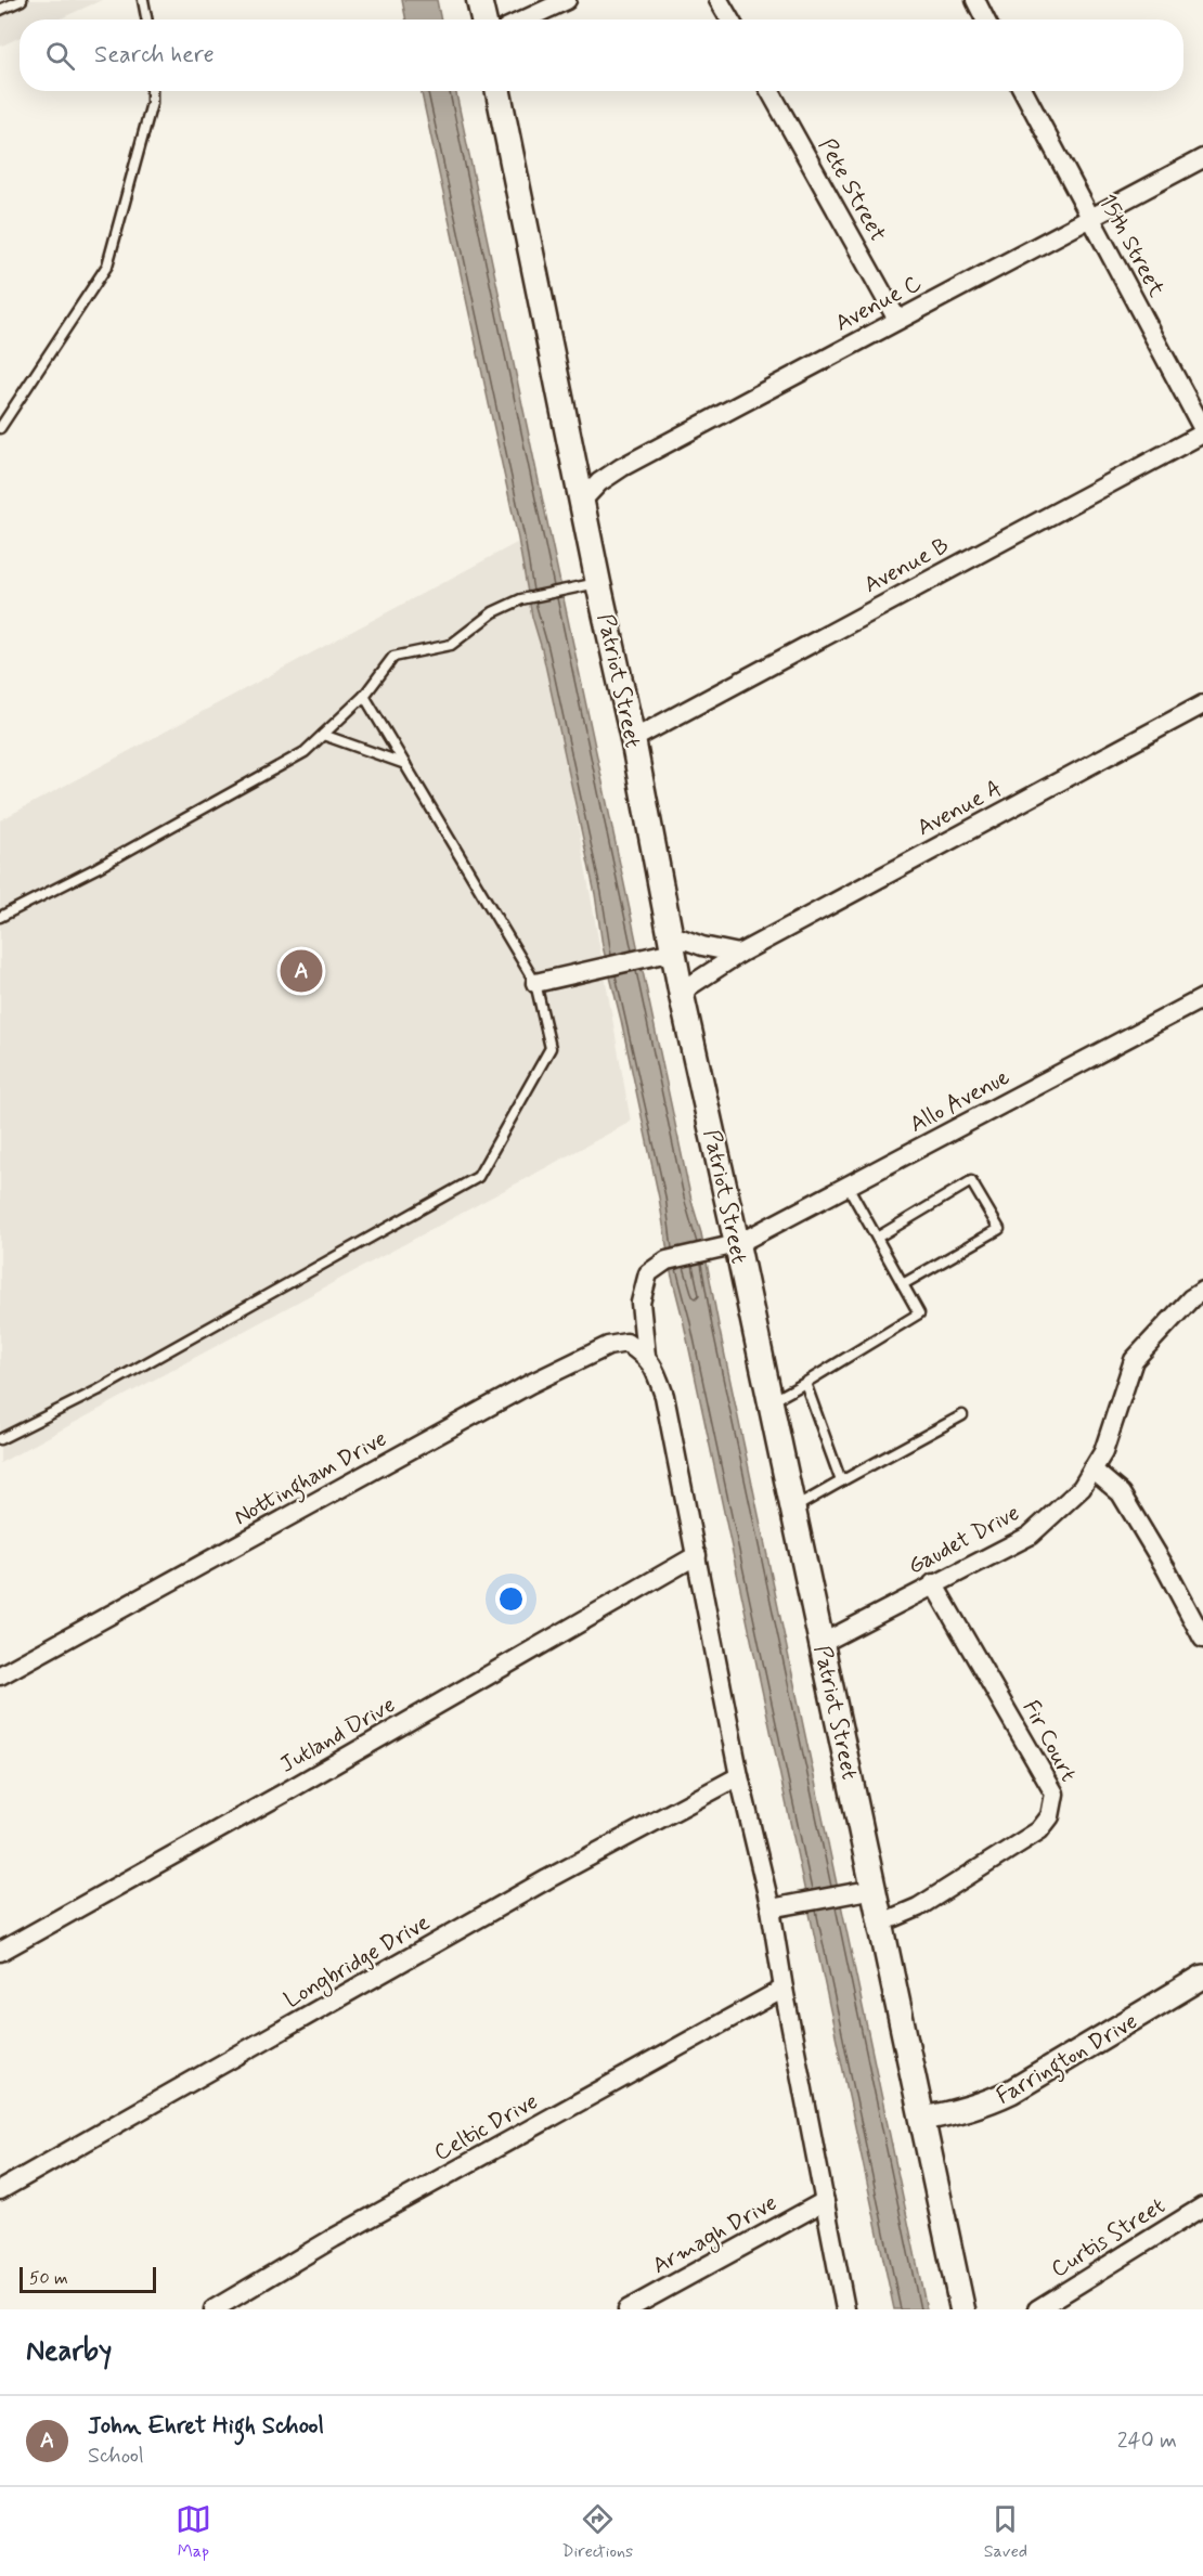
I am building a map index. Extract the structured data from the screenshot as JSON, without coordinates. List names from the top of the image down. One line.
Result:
{"streets":{"main road":["Patriot Street"],"street":["Pete Street","15th Street","Avenue C","Avenue B","Avenue A","Allo Avenue","Nottingham Drive","Gaudet Drive","Jutland Drive","Fir Court","Longbridge Drive","Farrington Drive","Celtic Drive","Armagh Drive","Curtis Street"]},"crossings":[["Pete Street","Avenue C"],["15th Street","Avenue C"],["15th Street","Avenue B"],["Avenue C","Patriot Street"],["Avenue B","Patriot Street"],["Patriot Street","Avenue A"],["Patriot Street","Allo Avenue"],["Patriot Street","Gaudet Drive"],["Patriot Street","Fir Court"],["Patriot Street","Farrington Drive"],["Allo Avenue","Nottingham Drive"],["Gaudet Drive","Fir Court"]],"scale_bar":"50 m","page":{"search":"Search here","pins":"A","scale":"50 m","heading":"Nearby","list":[{"mark":"A","name":"John Ehret High School","note":"School","value":"240 m"}],"nav":["Map","Directions","Saved"]}}
